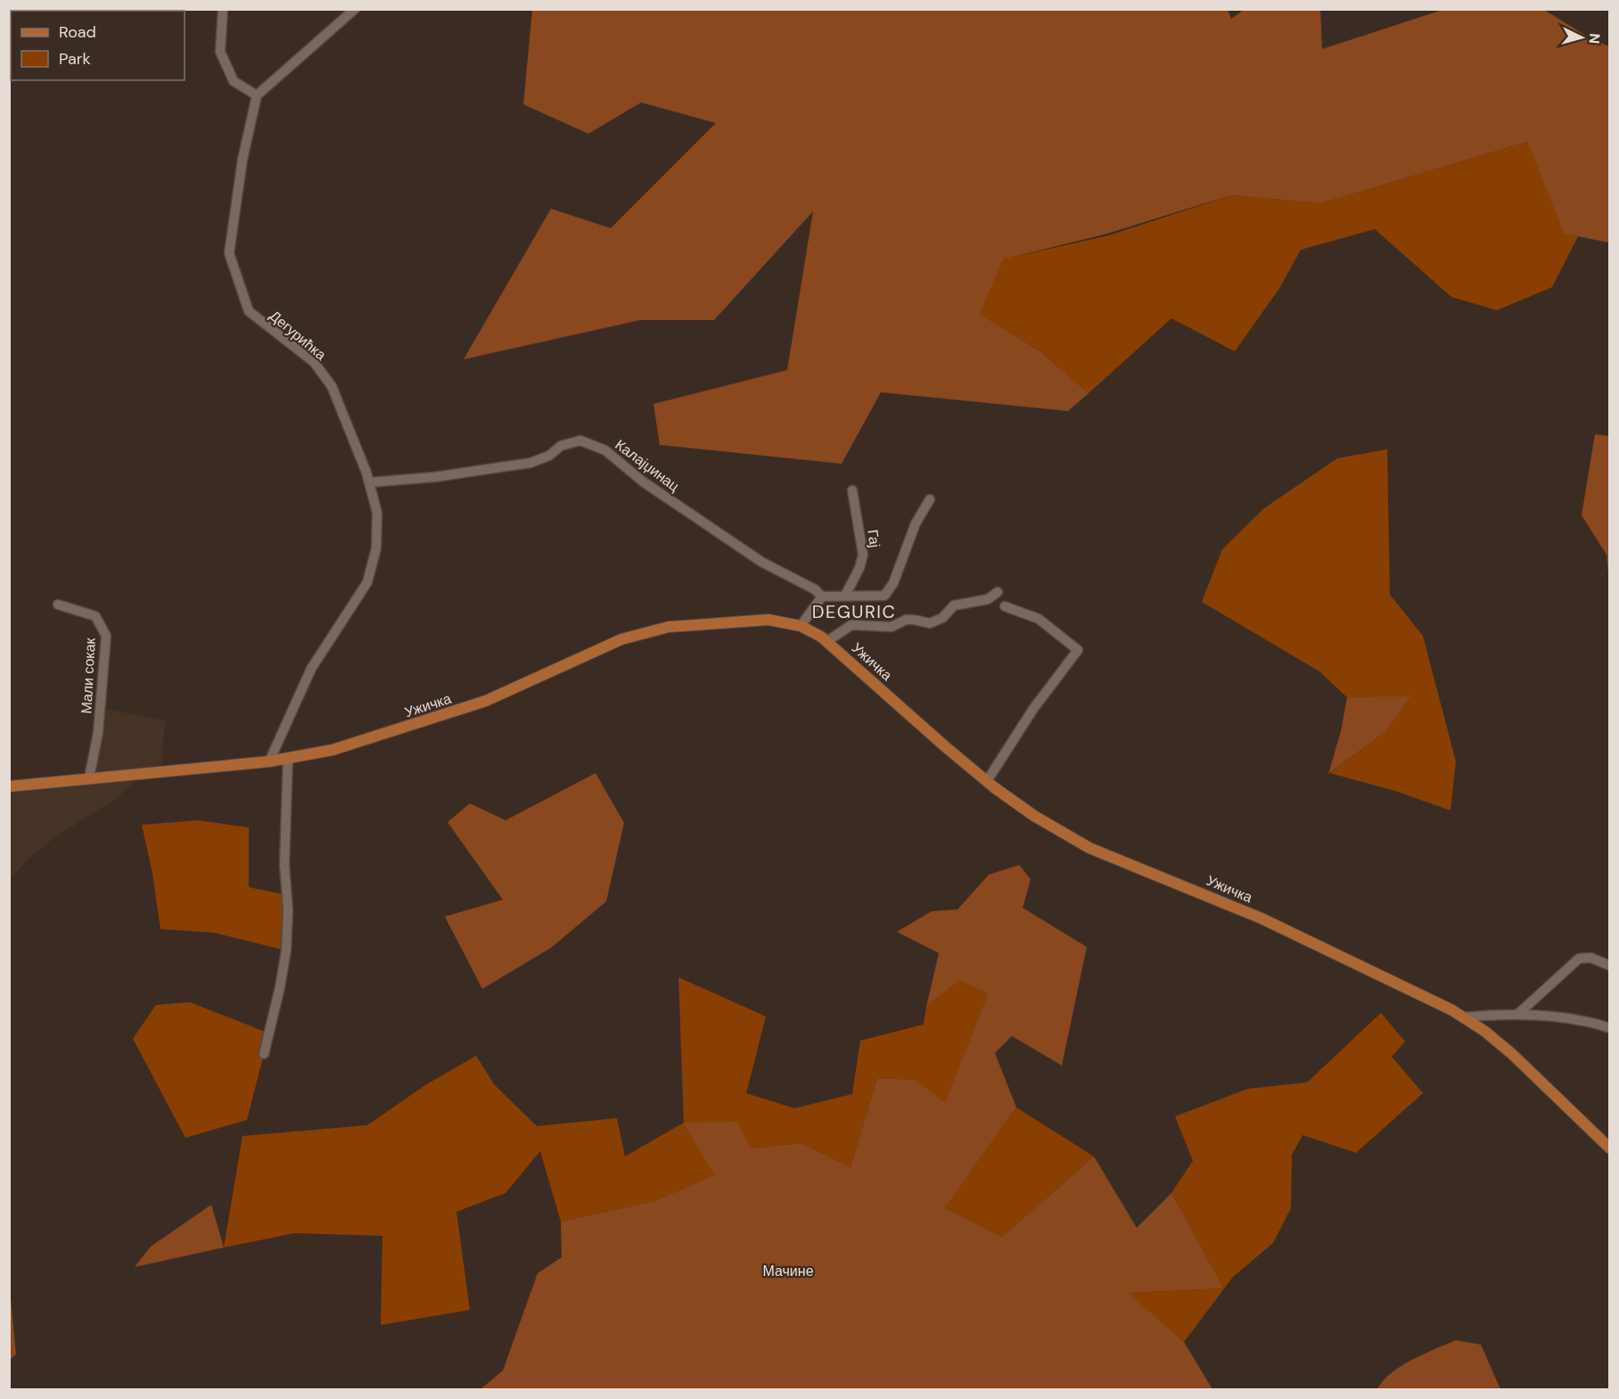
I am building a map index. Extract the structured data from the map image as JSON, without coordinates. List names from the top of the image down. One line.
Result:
{"streets":{"main road":["Ужичка"],"street":["Дегурићка","Калајџинац","Гај","Мали сокак"]},"crossings":[["Дегурићка","Калајџинац"],["Дегурићка","Ужичка"],["Ужичка","Мали сокак"]],"districts":["DEGURIC"],"parks":["Мачине"],"legend":["Road","Park"],"north":"right"}
